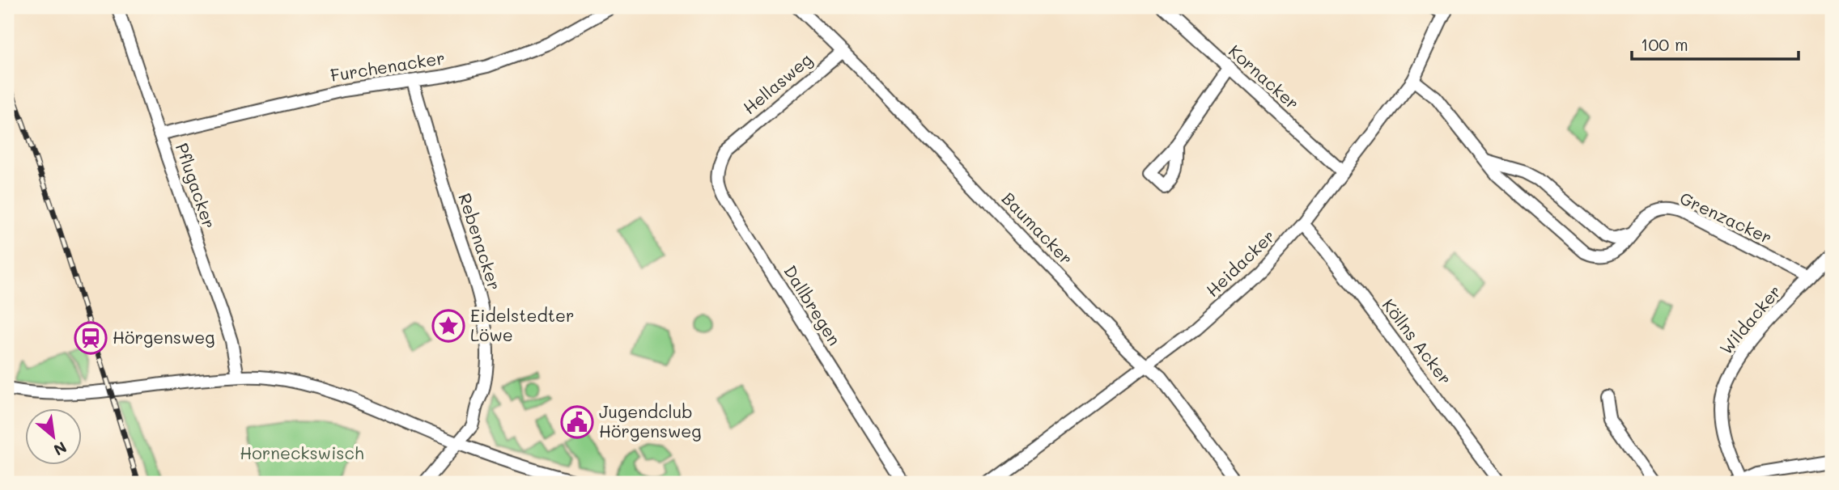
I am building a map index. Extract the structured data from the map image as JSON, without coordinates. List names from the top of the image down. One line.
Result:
{"streets":{"street":["Furchenacker","Kornacker","Hellasweg","Pflugacker","Grenzacker","Baumacker","Rebenacker","Heidacker","Dallbregen","Wildacker","Köllns Acker"]},"crossings":[["Furchenacker","Pflugacker"],["Furchenacker","Rebenacker"],["Kornacker","Heidacker"],["Hellasweg","Baumacker"],["Hellasweg","Dallbregen"],["Grenzacker","Heidacker"],["Grenzacker","Wildacker"],["Baumacker","Heidacker"],["Heidacker","Köllns Acker"]],"parks":["Horneckswisch"],"places":{"place":["Eidelstedter Löwe"],"station":["Hörgensweg"],"public building":["Jugendclub Hörgensweg"]},"scale_bar":"100 m","north":"bottom right"}
